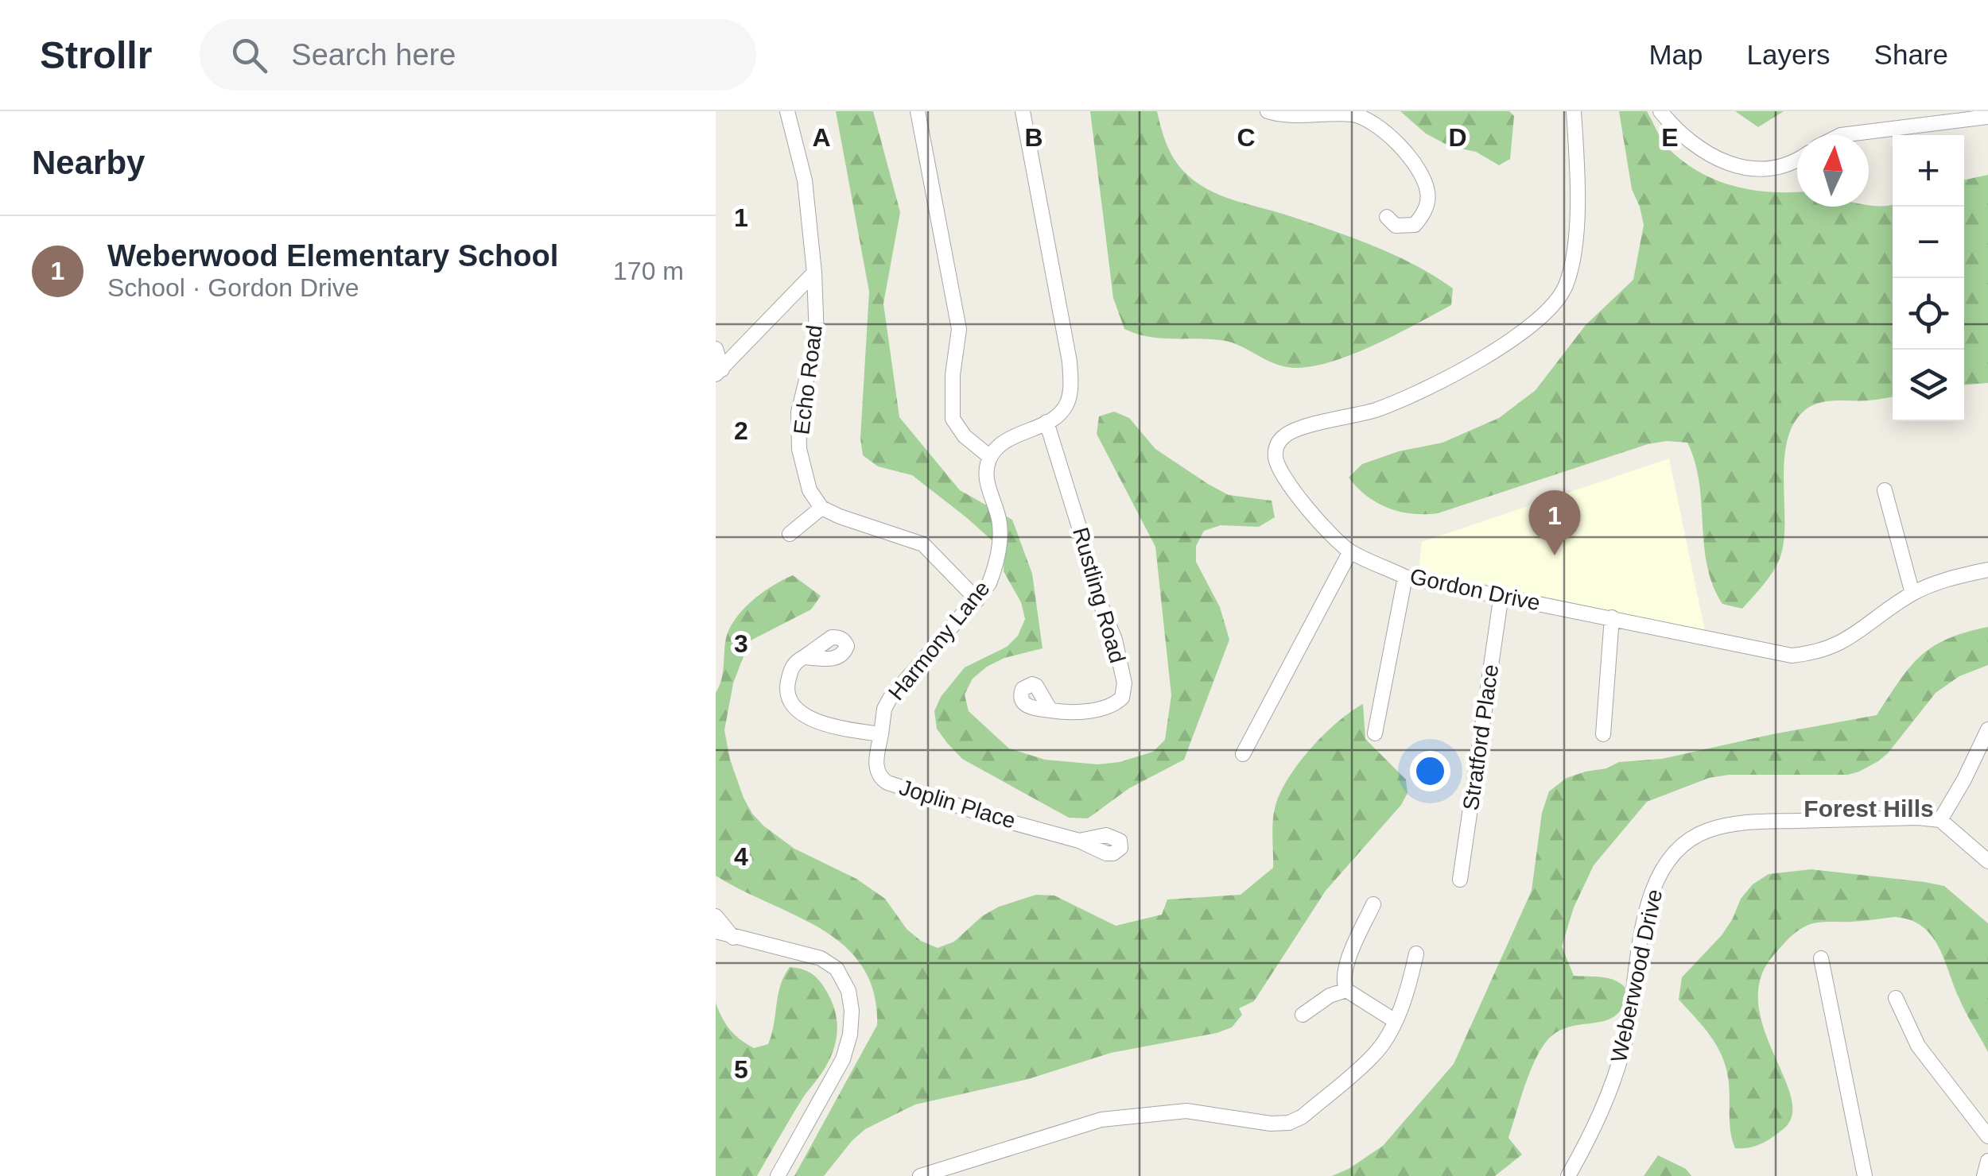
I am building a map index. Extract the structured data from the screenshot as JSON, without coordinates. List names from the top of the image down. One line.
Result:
{"streets":{"street":["Echo Road","Gordon Drive","Rustling Road","Harmony Lane","Stratford Place","Joplin Place","Weberwood Drive"]},"crossings":[["Gordon Drive","Stratford Place"],["Harmony Lane","Joplin Place"]],"districts":["Forest Hills"],"north":"top","page":{"header":"Strollr","search":"Search here","nav":["Map","Layers","Share"],"heading":"Nearby","map_buttons":["+","−"],"list":[{"mark":"1","name":"Weberwood Elementary School","note":"School · Gordon Drive","value":"170 m"}],"pins":"1"},"grid":{"columns":["A","B","C","D","E"],"rows":["1","2","3","4","5"]}}
